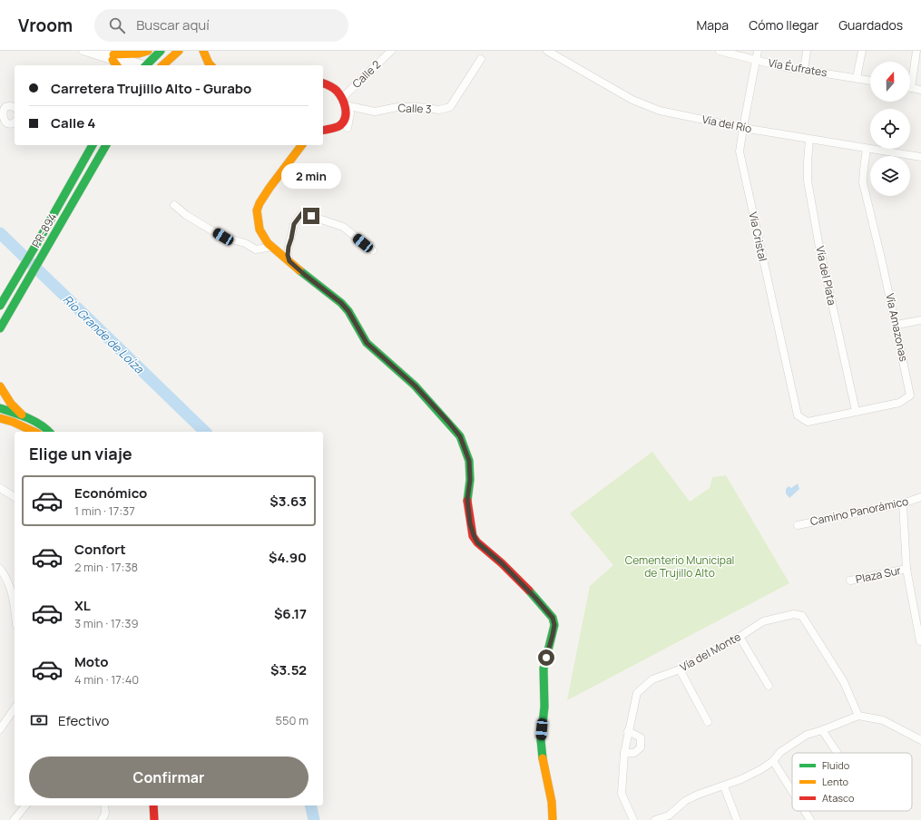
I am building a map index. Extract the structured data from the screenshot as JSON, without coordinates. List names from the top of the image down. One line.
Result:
{"streets":{"main road":["PR-894"],"street":["Vía Éufrates","Calle 2","Calle 3","Vía del Río","Vía Cristal","Vía del Plata","Vía Amazonas","Camino Panorámico","Plaza Sur","Vía del Monte"]},"crossings":[["Vía Éufrates","Vía Cristal"],["Calle 2","Calle 3"],["Vía del Río","Vía Cristal"],["Vía del Río","Vía del Plata"],["Vía del Río","Vía Amazonas"],["Vía Cristal","Vía Amazonas"],["Vía del Plata","Vía Amazonas"]],"water":["Río Grande de Loíza"],"parks":["Cementerio Municipal de Trujillo Alto"],"legend":["Fluido","Lento","Atasco"],"north":"top","page":{"header":"Vroom","search":"Buscar aquí","nav":["Mapa","Cómo llegar","Guardados"],"banner":["Carretera Trujillo Alto - Gurabo","Calle 4"],"bubble":"2 min","heading":"Elige un viaje","list":[{"name":"Económico","note":"1 min · 17:37","value":"$3.63"},{"name":"Confort","note":"2 min · 17:38","value":"$4.90"},{"name":"XL","note":"3 min · 17:39","value":"$6.17"},{"name":"Moto","note":"4 min · 17:40","value":"$3.52"}],"pay":["Efectivo","550 m"],"buttons":"Confirmar"}}
